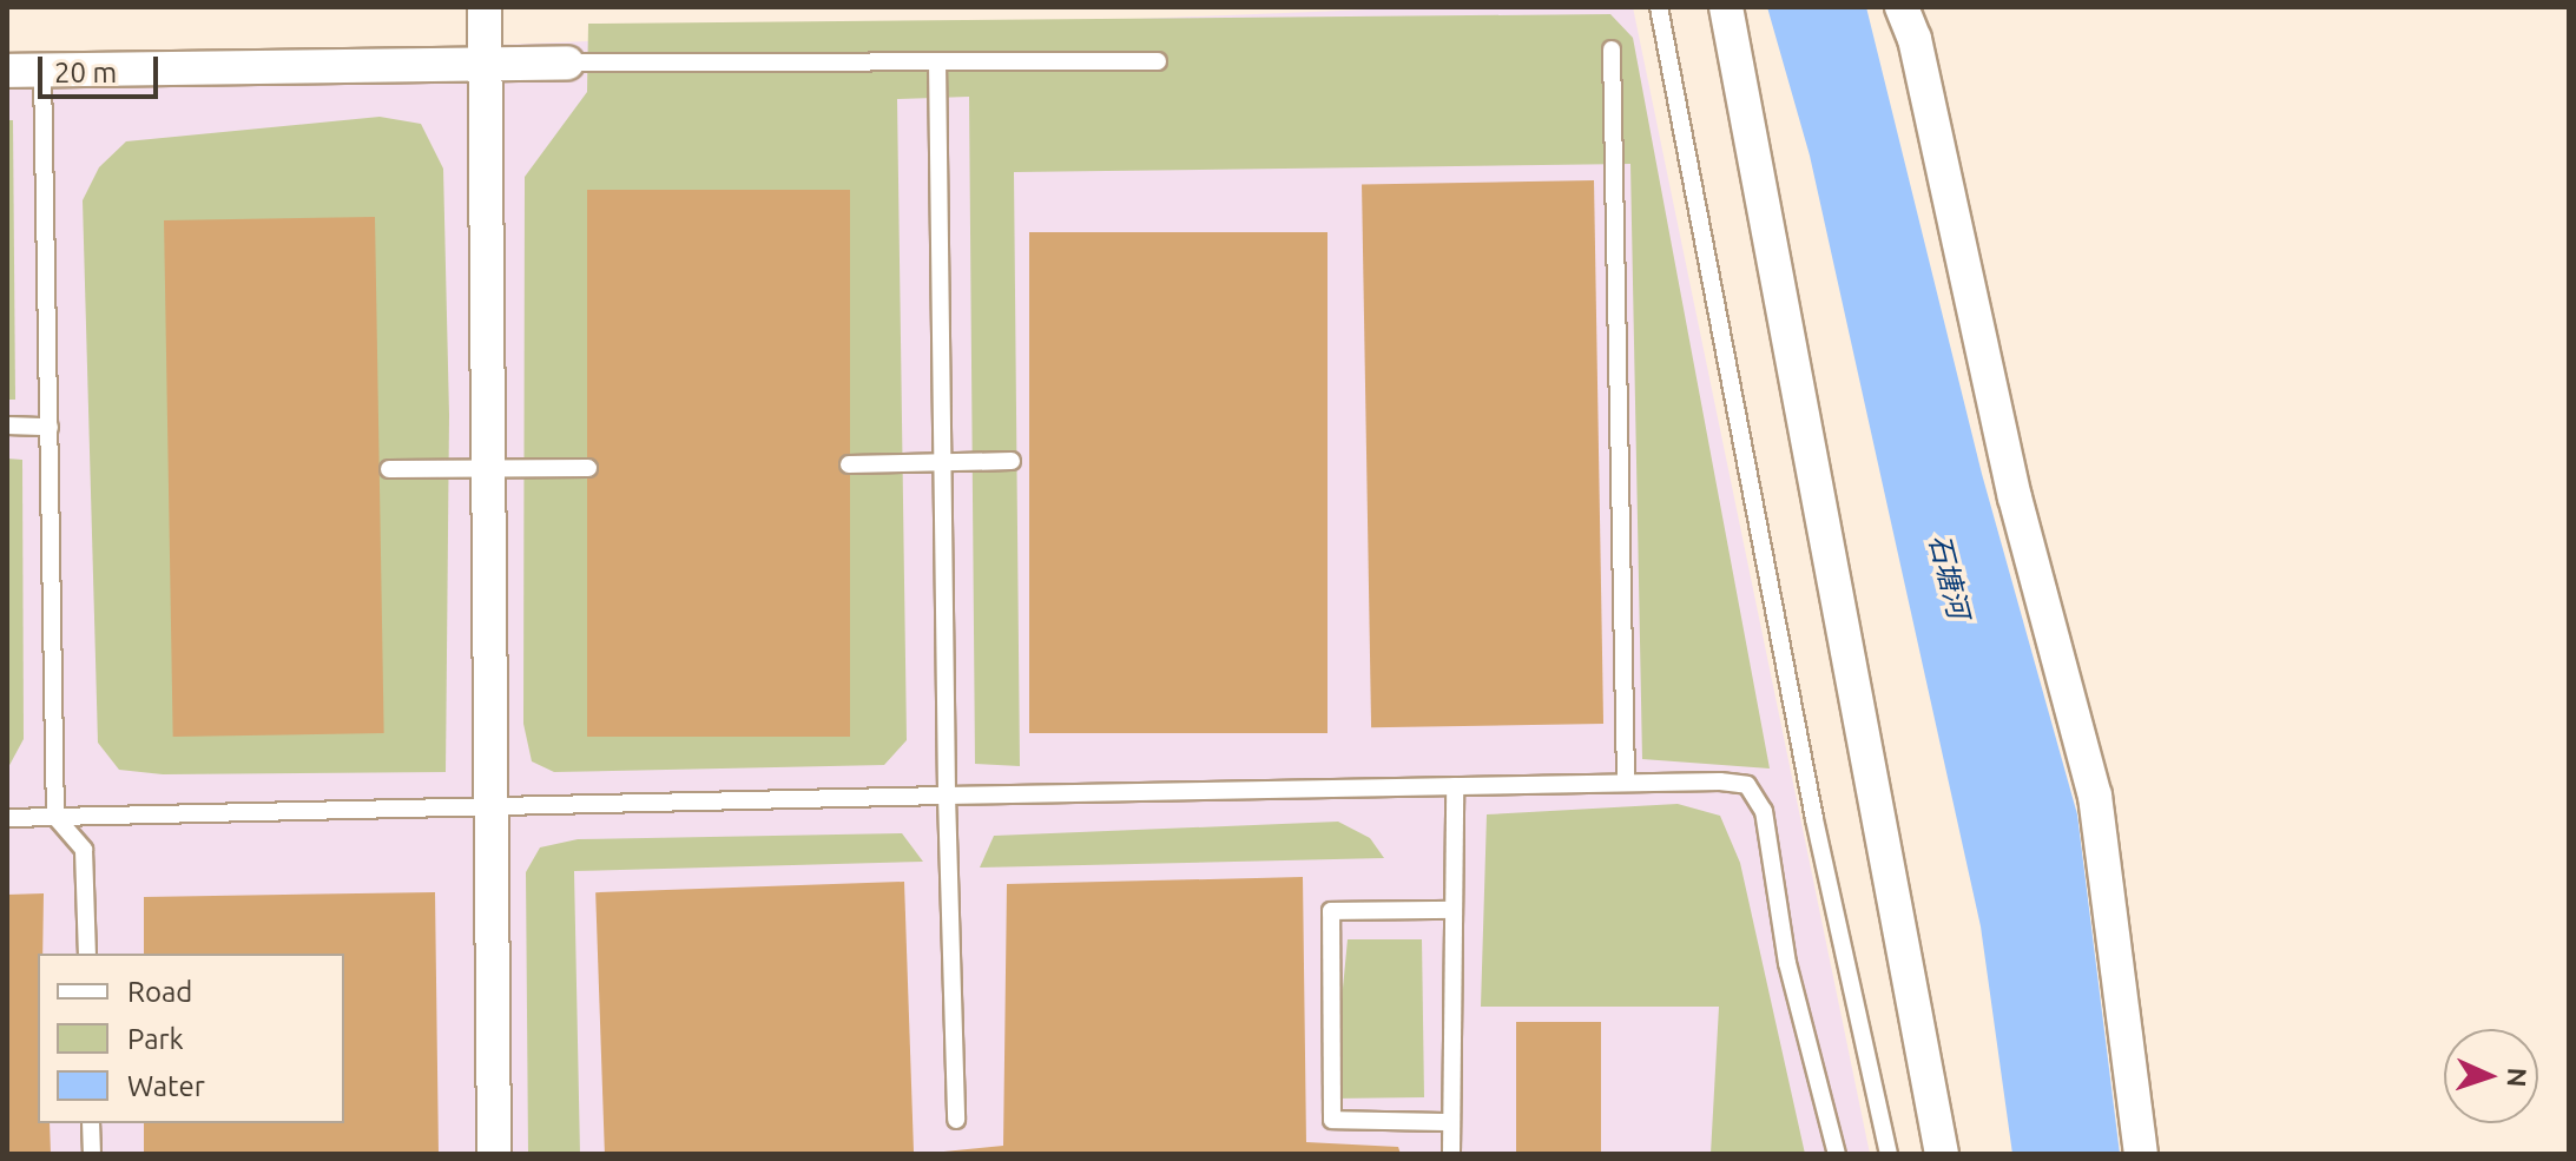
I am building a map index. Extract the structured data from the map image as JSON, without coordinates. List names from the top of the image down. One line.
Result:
{"water":["石塘河"],"legend":["Road","Park","Water"],"scale_bar":"20 m","north":"right"}
